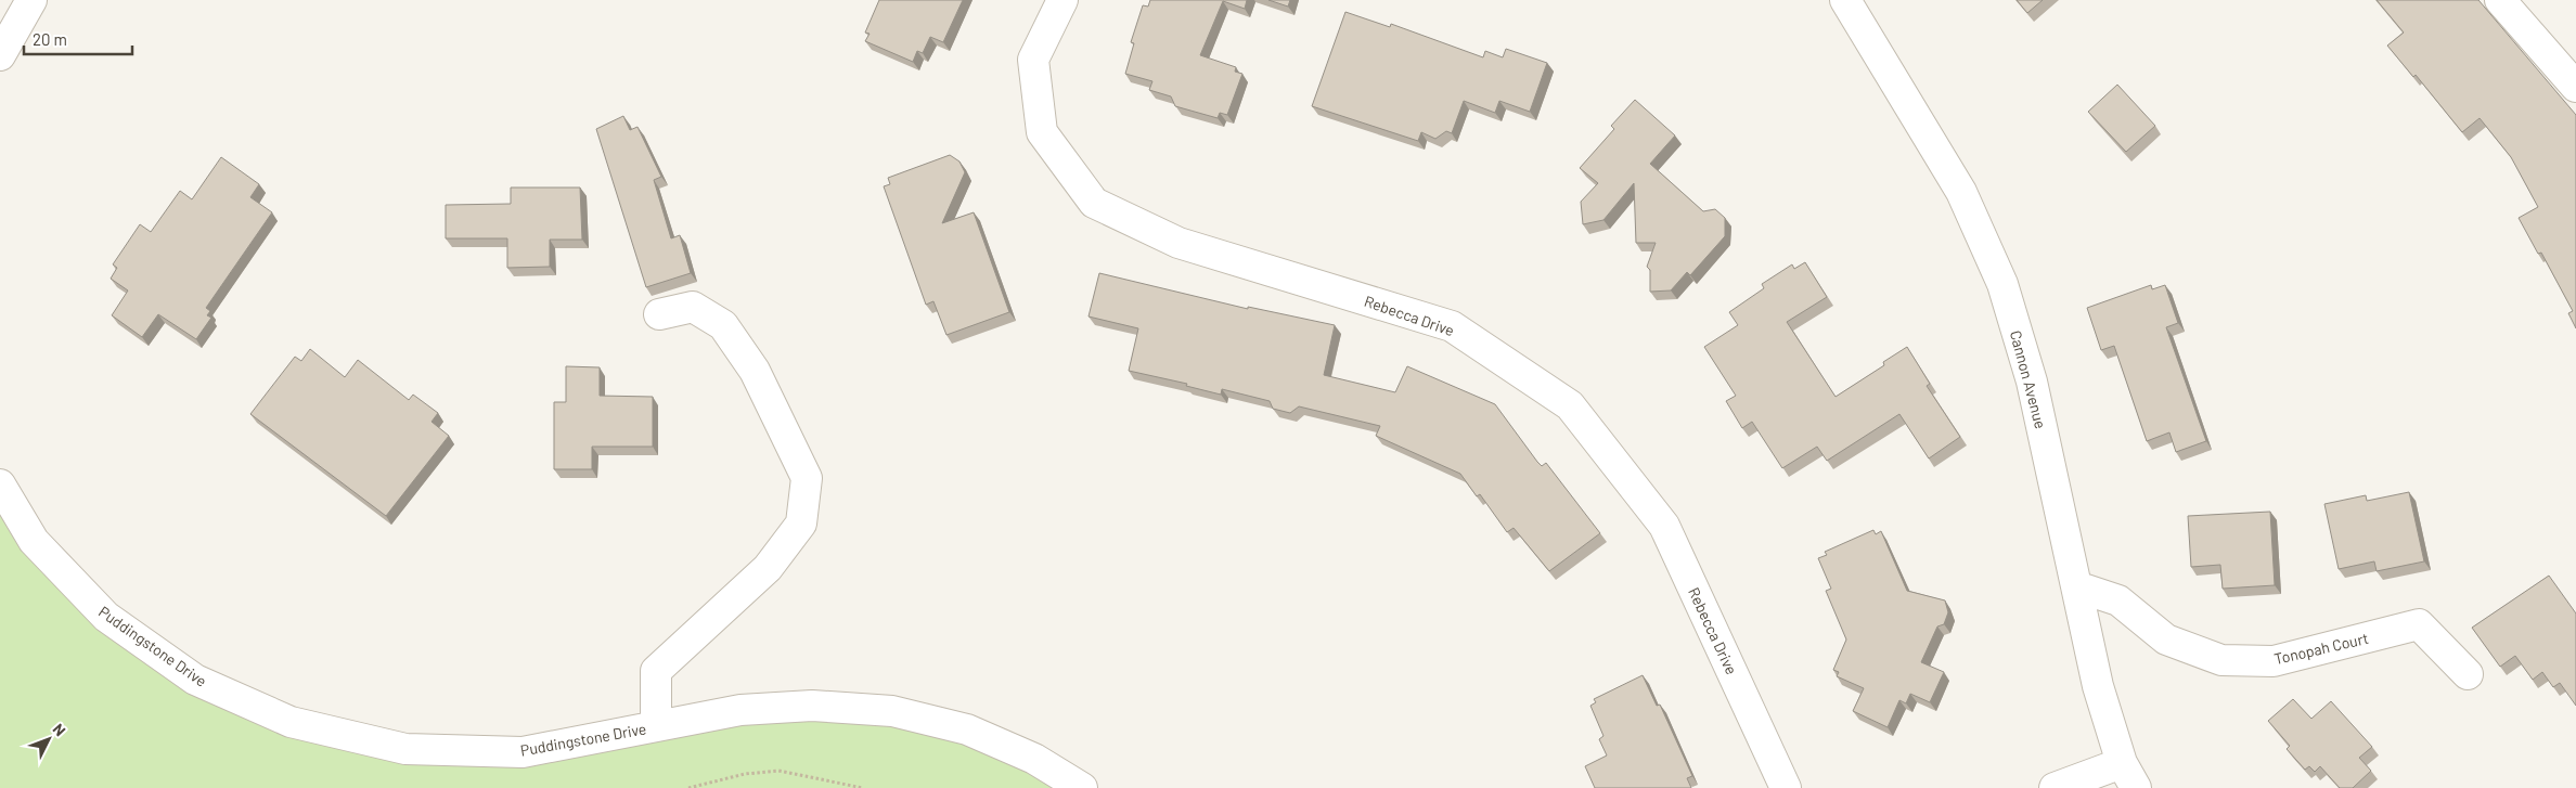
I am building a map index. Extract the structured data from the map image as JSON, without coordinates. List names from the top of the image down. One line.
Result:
{"streets":{"street":["Rebecca Drive","Cannon Avenue","Puddingstone Drive","Tonopah Court"]},"crossings":[["Cannon Avenue","Tonopah Court"]],"scale_bar":"20 m","north":"top right"}
